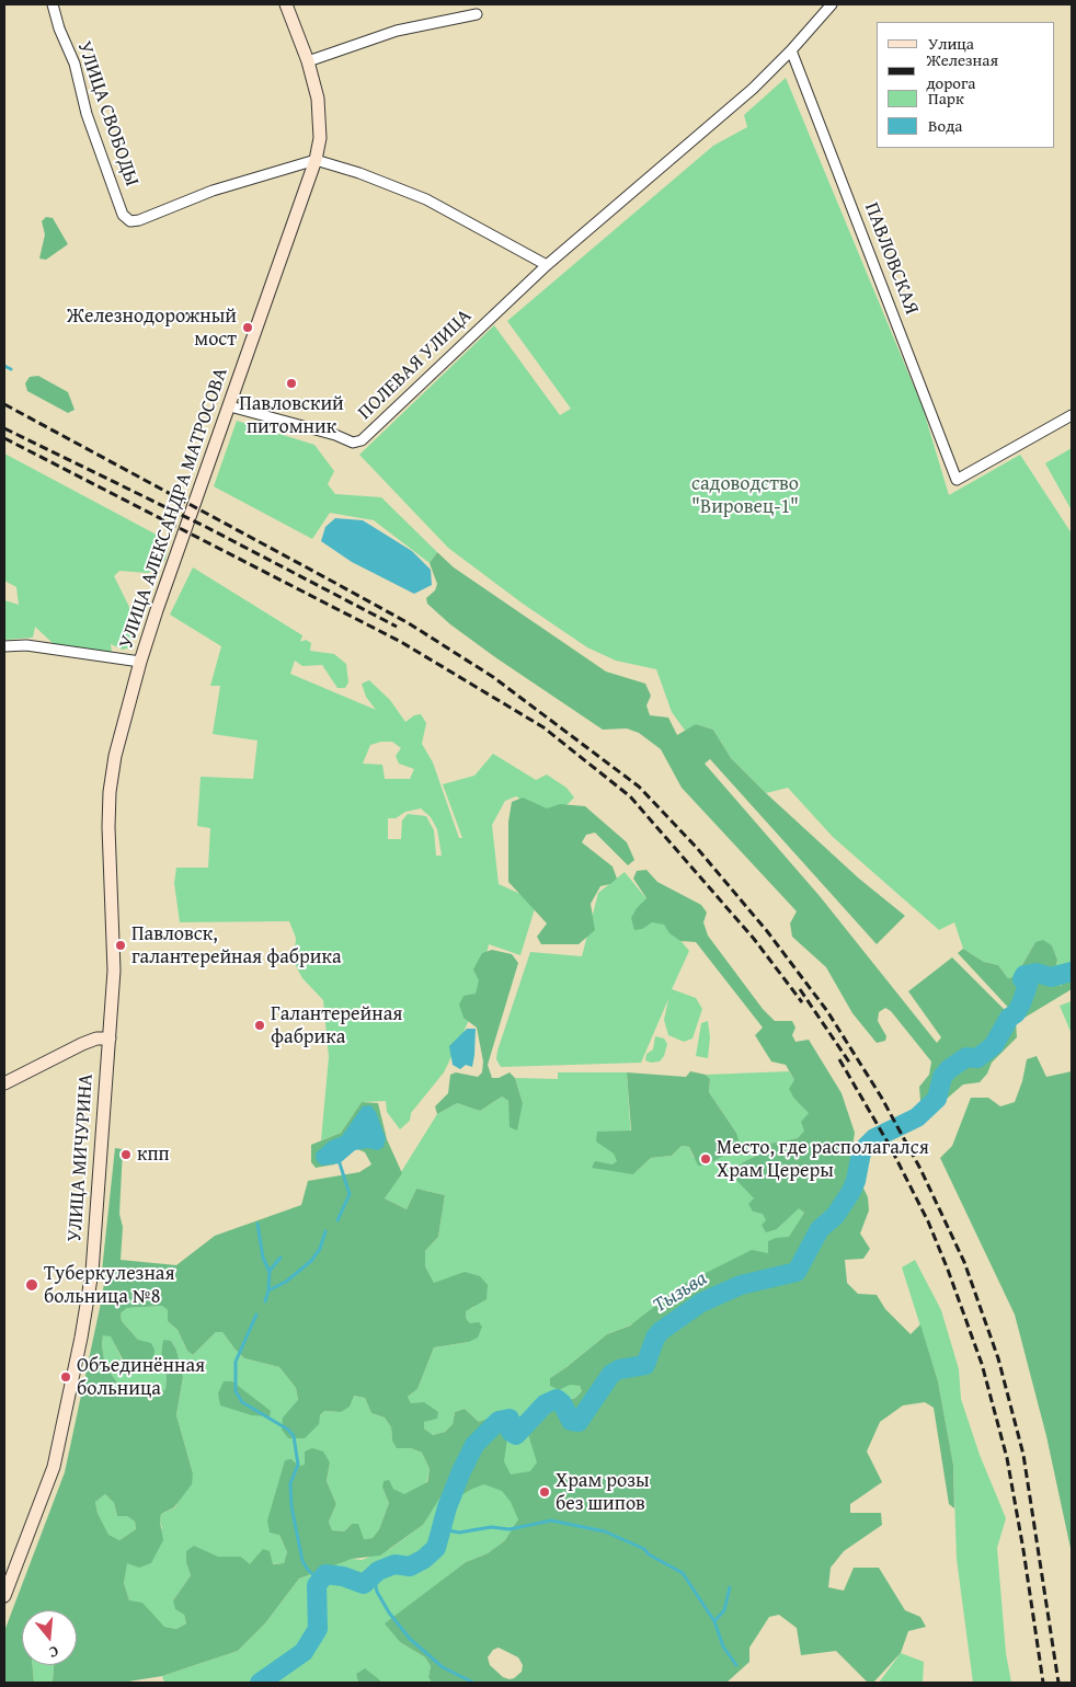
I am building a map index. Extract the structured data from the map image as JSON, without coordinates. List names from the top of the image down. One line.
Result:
{"streets":{"main road":["УЛИЦА АЛЕКСАНДРА МАТРОСОВА","УЛИЦА МИЧУРИНА"],"street":["УЛИЦА СВОБОДЫ","ПАВЛОВСКАЯ","ПОЛЕВАЯ УЛИЦА"]},"crossings":[["УЛИЦА СВОБОДЫ","УЛИЦА АЛЕКСАНДРА МАТРОСОВА"],["ПАВЛОВСКАЯ","ПОЛЕВАЯ УЛИЦА"],["ПОЛЕВАЯ УЛИЦА","УЛИЦА АЛЕКСАНДРА МАТРОСОВА"],["УЛИЦА АЛЕКСАНДРА МАТРОСОВА","УЛИЦА МИЧУРИНА"]],"water":["Тызьва"],"parks":["садоводство \"Вировец-1\""],"places":["Железнодорожный мост","Павловский питомник","Павловск, галантерейная фабрика","Галантерейная фабрика","кпп","Место, где располагался Храм Цереры","Туберкулезная больница №8","Объединённая больница","Храм розы без шипов"],"legend":["Улица","Железная дорога","Парк","Вода"],"north":"bottom"}
